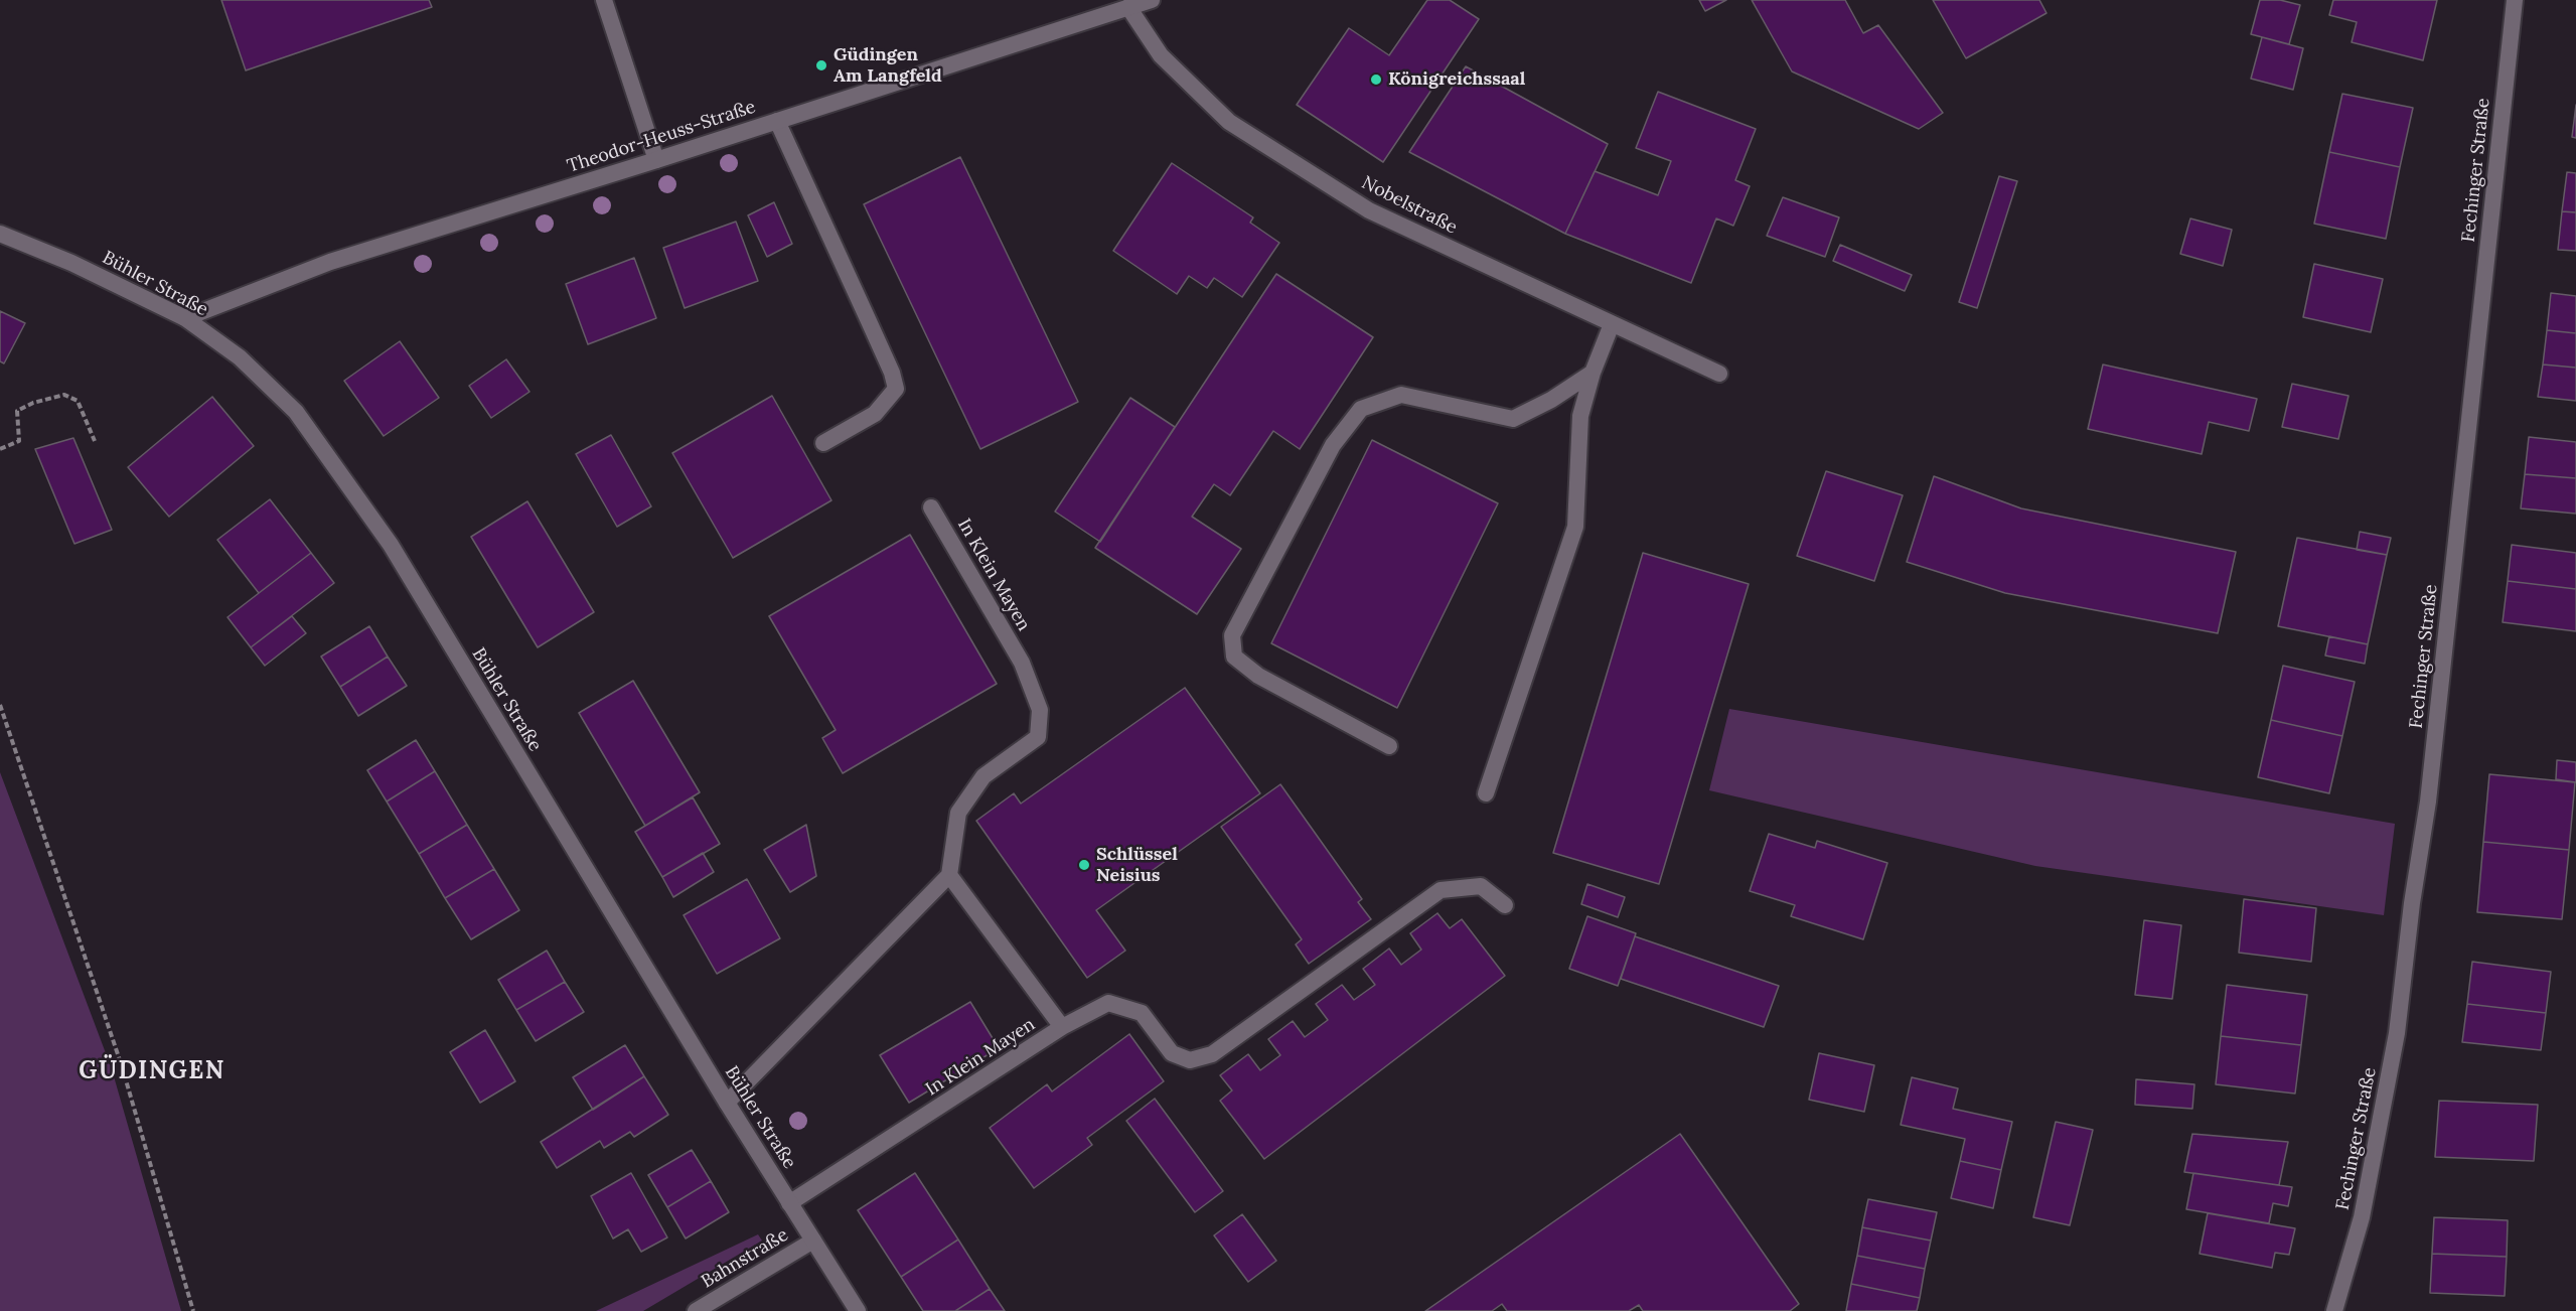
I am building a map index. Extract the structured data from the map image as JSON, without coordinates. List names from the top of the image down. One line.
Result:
{"streets":{"street":["Theodor-Heuss-Straße","Fechinger Straße","Nobelstraße","Bühler Straße","In Klein Mayen","Bahnstraße"]},"crossings":[["Theodor-Heuss-Straße","Nobelstraße"],["Theodor-Heuss-Straße","Bühler Straße"],["Bühler Straße","In Klein Mayen"],["Bühler Straße","Bahnstraße"]],"districts":["GÜDINGEN"],"places":["Güdingen Am Langfeld","Königreichssaal","Schlüssel Neisius"]}
